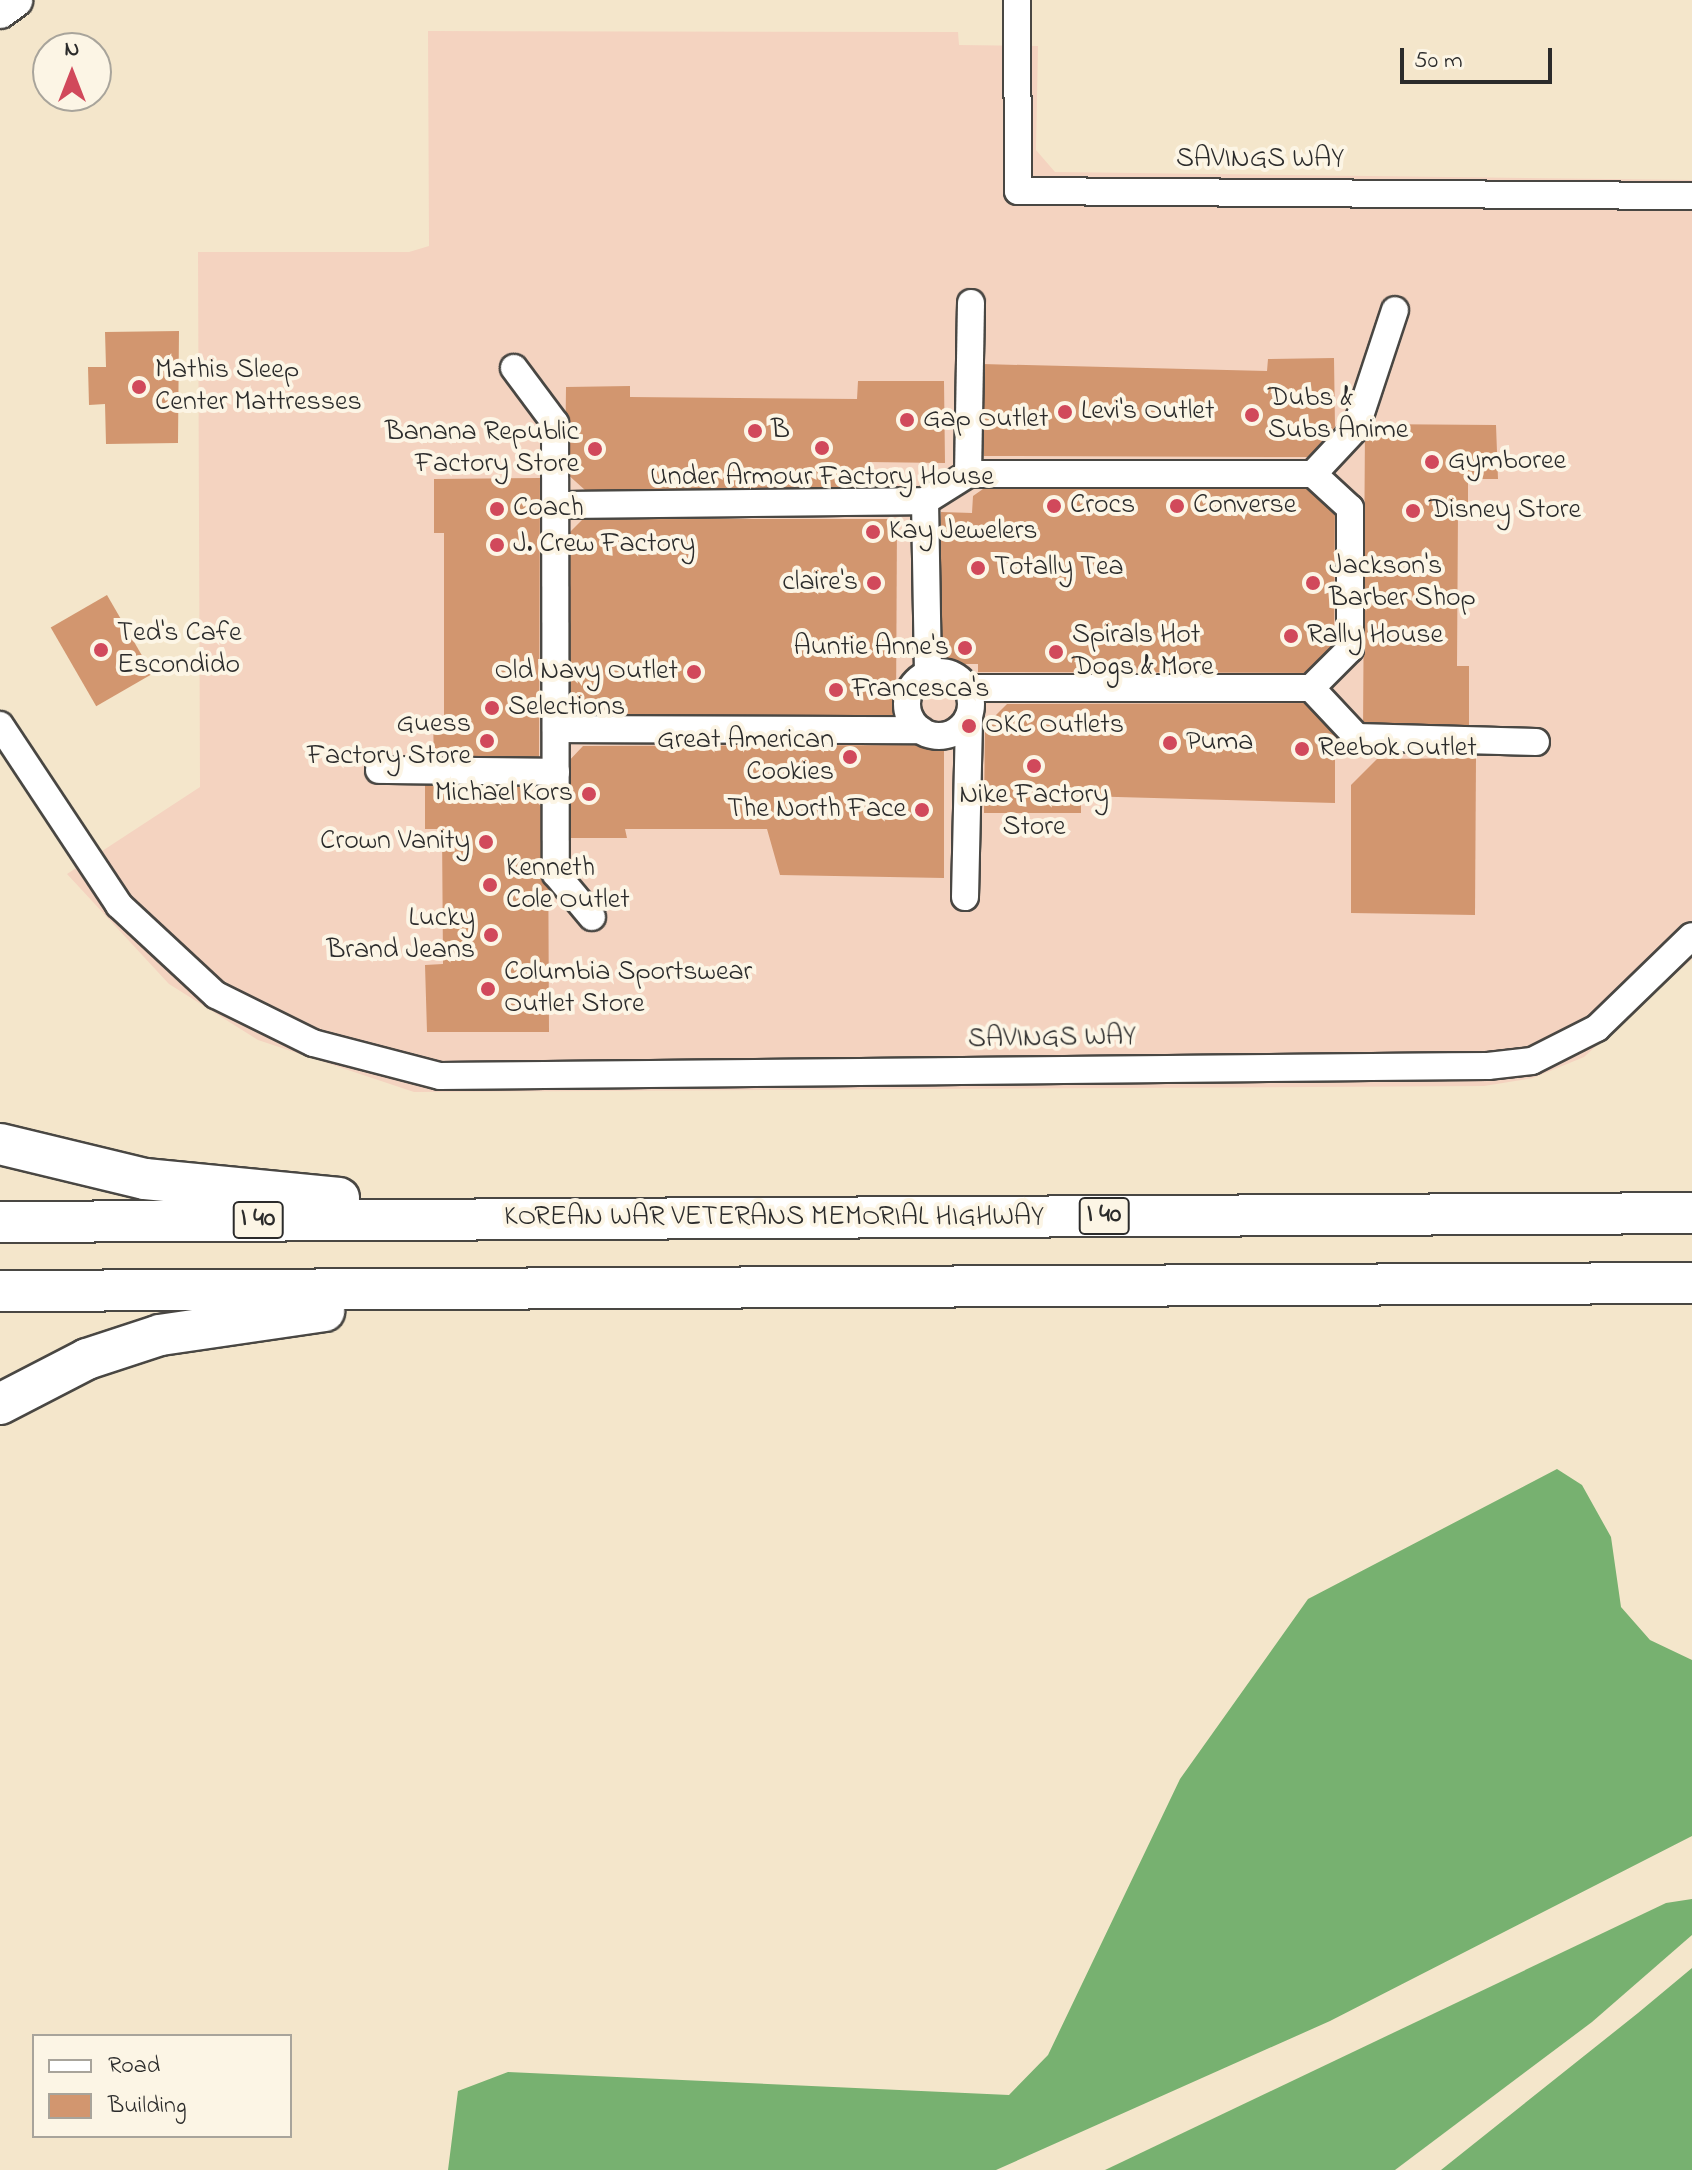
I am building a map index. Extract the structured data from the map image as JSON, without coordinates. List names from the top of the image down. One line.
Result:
{"streets":{"highway":["I 40","KOREAN WAR VETERANS MEMORIAL HIGHWAY"],"street":["SAVINGS WAY"]},"places":["Mathis Sleep Center Mattresses","Levi's Outlet","Dubs & Subs Anime","Gap Outlet","B","Under Armour Factory House","Banana Republic Factory Store","Gymboree","Crocs","Converse","Coach","Disney Store","Kay Jewelers","J. Crew Factory","Totally Tea","claire's","Jackson's Barber Shop","Rally House","Auntie Anne's","Ted's Cafe Escondido","Spirals Hot Dogs & More","Old Navy Outlet","Francesca's","Selections","OKC Outlets","Guess Factory Store","Puma","Reebok Outlet","Great American Cookies","Nike Factory Store","Michael Kors","The North Face","Crown Vanity","Kenneth Cole Outlet","Lucky Brand Jeans","Columbia Sportswear Outlet Store"],"legend":["Road","Building"],"scale_bar":"50 m","north":"top"}
